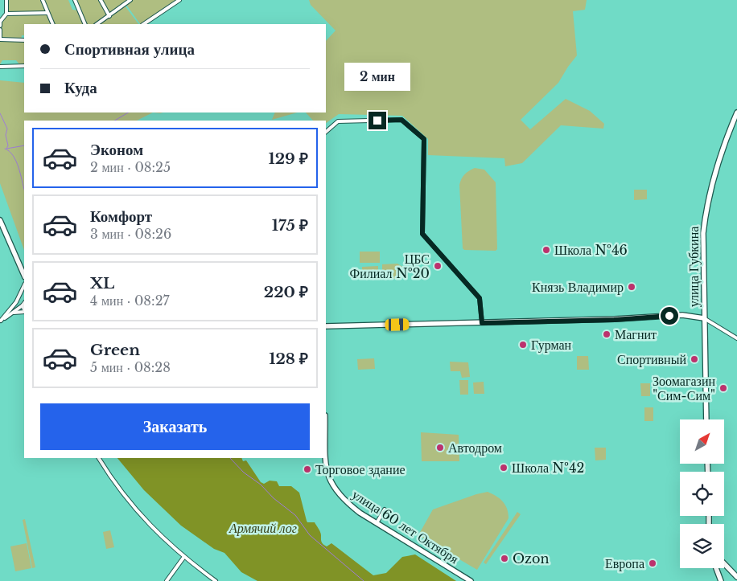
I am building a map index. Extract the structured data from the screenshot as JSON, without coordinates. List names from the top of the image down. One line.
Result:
{"streets":{"street":["улица Губкина","улица 60 лет Октября"]},"parks":["Армячий лог"],"places":["Школа №46","ЦБС Филиал №20","Князь Владимир","Магнит","Гурман","Спортивный","Зоомагазин \"Сим-Сим\"","Автодром","Школа №42","Торговое здание","Ozon","Европа"],"north":"top right","page":{"banner":["Спортивная улица","Куда"],"bubble":"2 мин","list":[{"name":"Эконом","note":"2 мин · 08:25","value":"129 ₽"},{"name":"Комфорт","note":"3 мин · 08:26","value":"175 ₽"},{"name":"XL","note":"4 мин · 08:27","value":"220 ₽"},{"name":"Green","note":"5 мин · 08:28","value":"128 ₽"}],"buttons":"Заказать"}}
